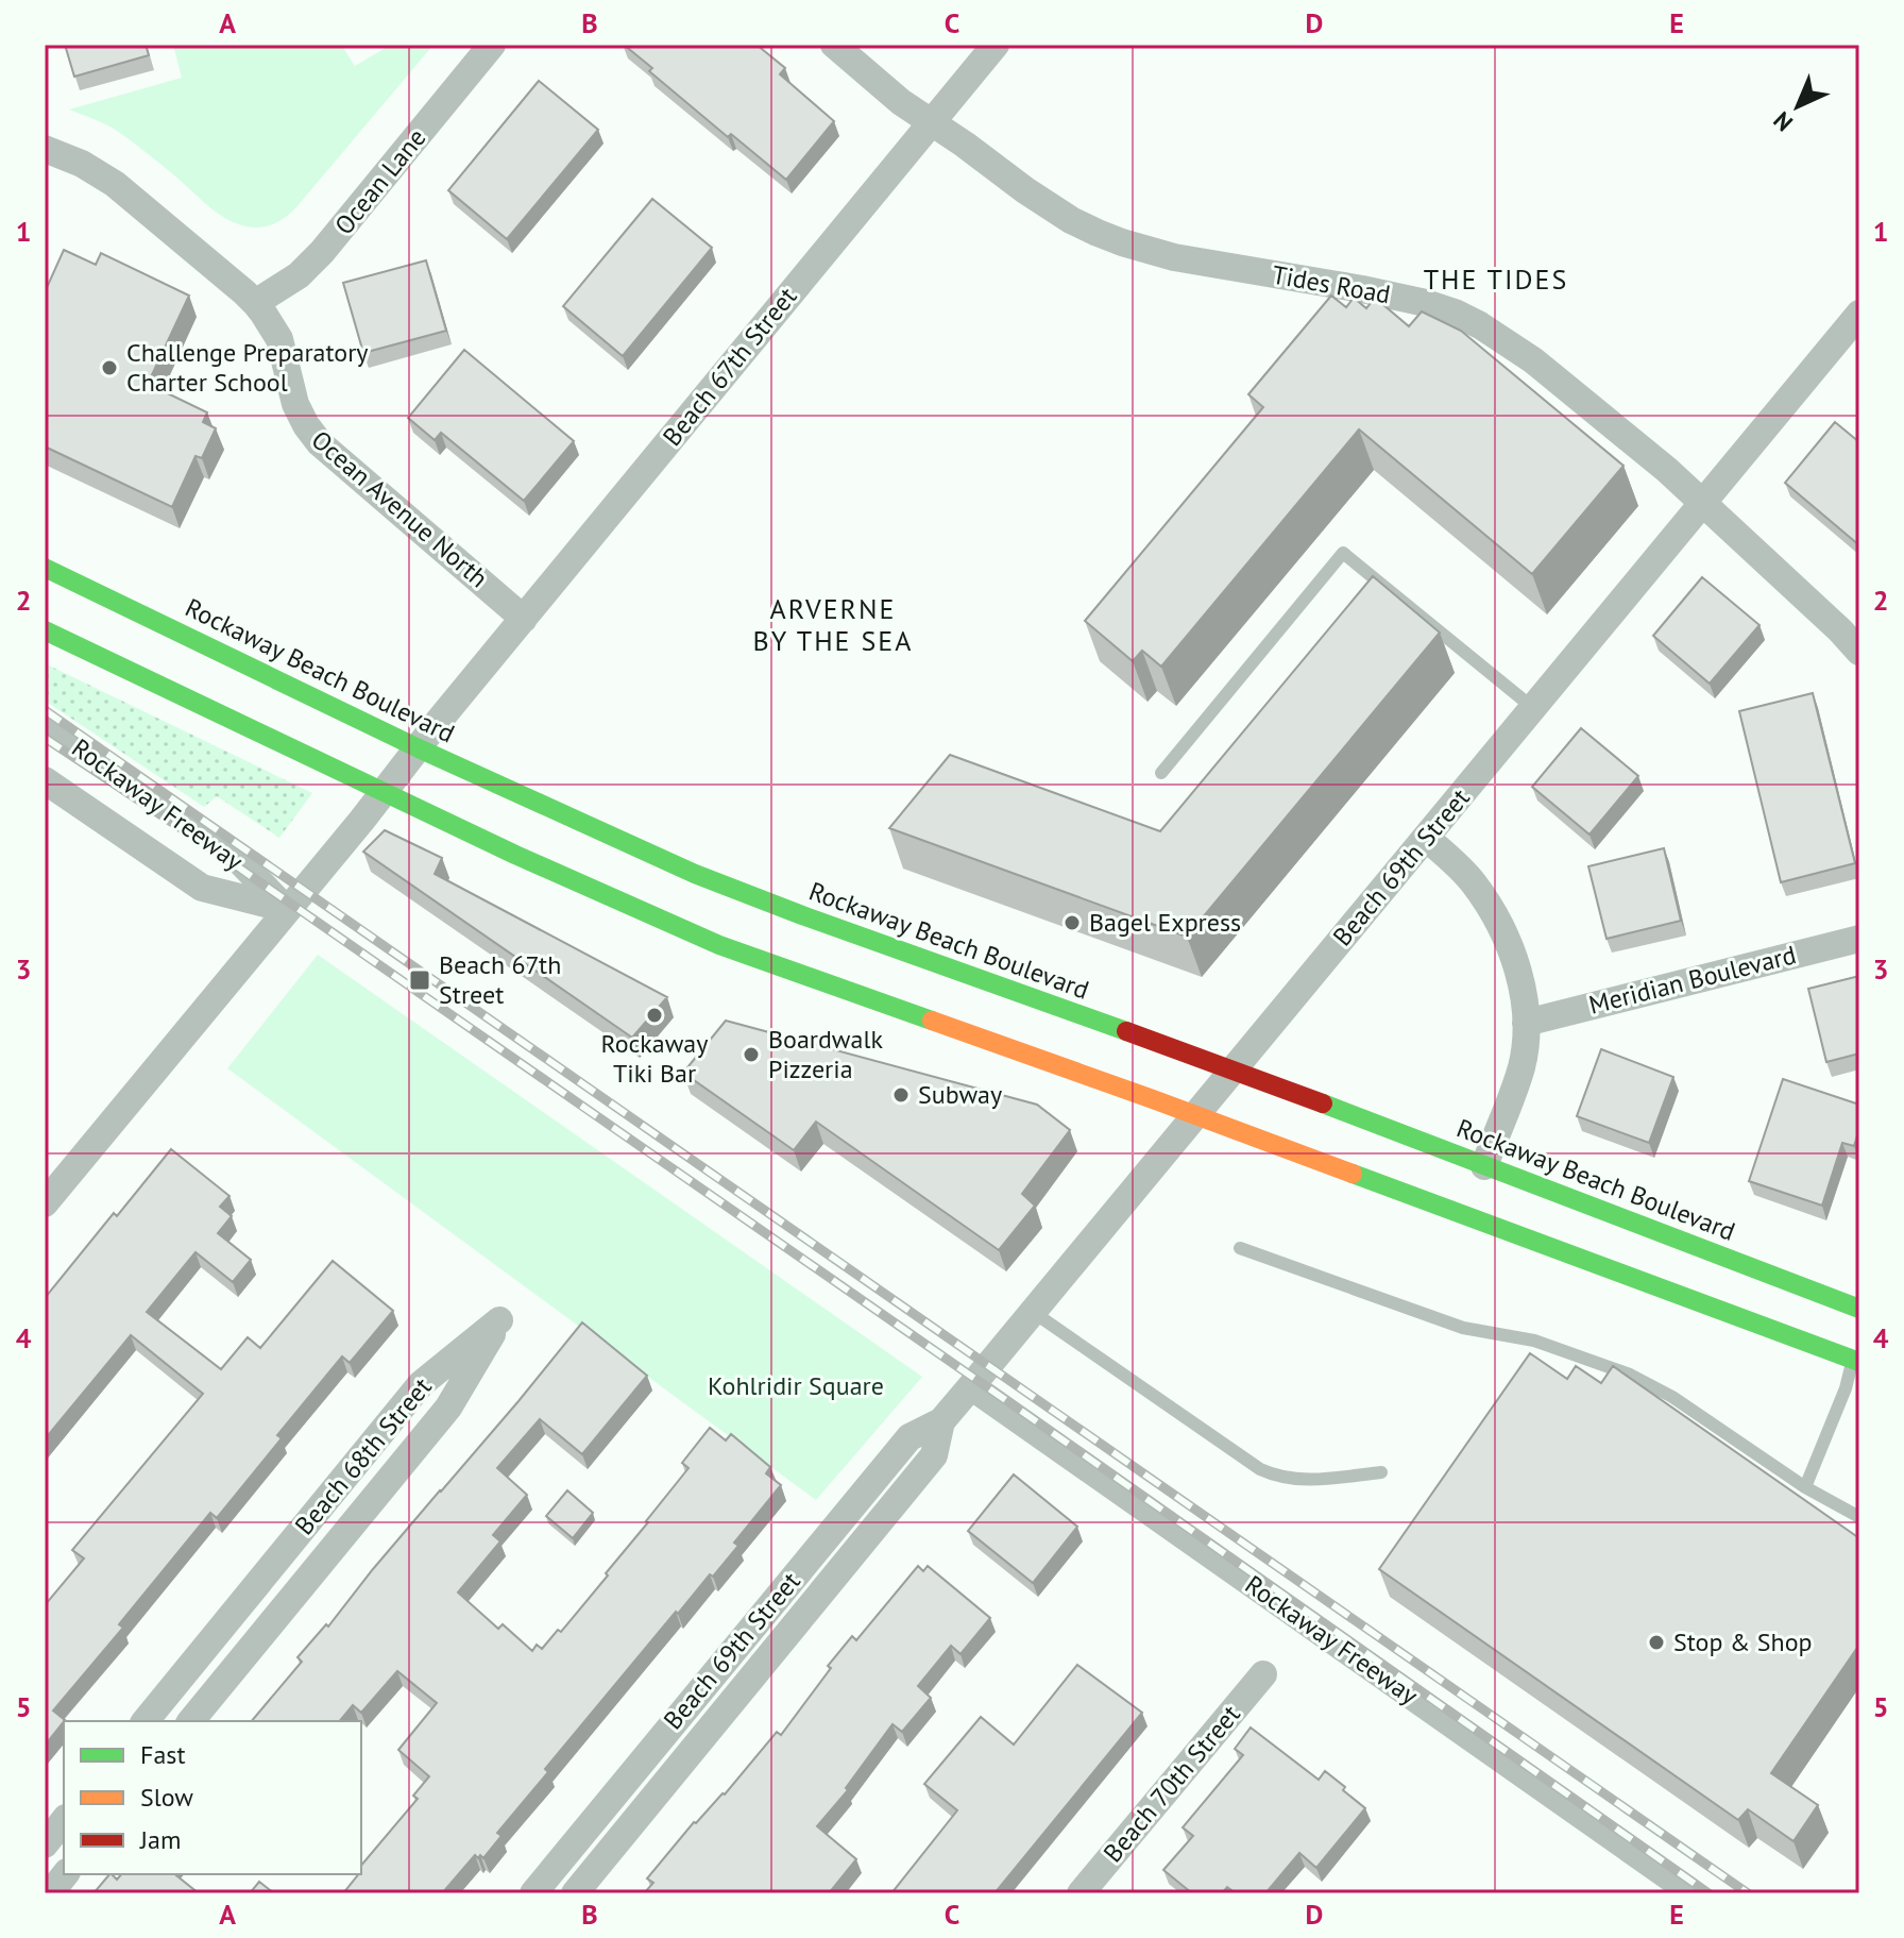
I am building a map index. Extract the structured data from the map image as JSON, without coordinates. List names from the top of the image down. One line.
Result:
{"streets":{"main road":["Rockaway Beach Boulevard"],"street":["Ocean Lane","Tides Road","Beach 67th Street","Ocean Avenue North","Rockaway Freeway","Beach 69th Street","Meridian Boulevard","Beach 68th Street","Beach 70th Street"]},"crossings":[["Ocean Lane","Ocean Avenue North"],["Tides Road","Beach 67th Street"],["Tides Road","Beach 69th Street"],["Beach 67th Street","Ocean Avenue North"],["Beach 67th Street","Rockaway Beach Boulevard"],["Beach 67th Street","Rockaway Freeway"],["Rockaway Beach Boulevard","Beach 69th Street"],["Rockaway Freeway","Beach 69th Street"]],"districts":["THE TIDES","ARVERNE BY THE SEA"],"parks":["Kohlridir Square"],"places":{"other":["Challenge Preparatory Charter School","Bagel Express","Rockaway Tiki Bar","Boardwalk Pizzeria","Subway","Stop & Shop"],"transit":["Beach 67th Street"]},"legend":["Fast","Slow","Jam"],"north":"bottom left","grid":{"columns":["A","B","C","D","E"],"rows":["1","2","3","4","5"]}}
